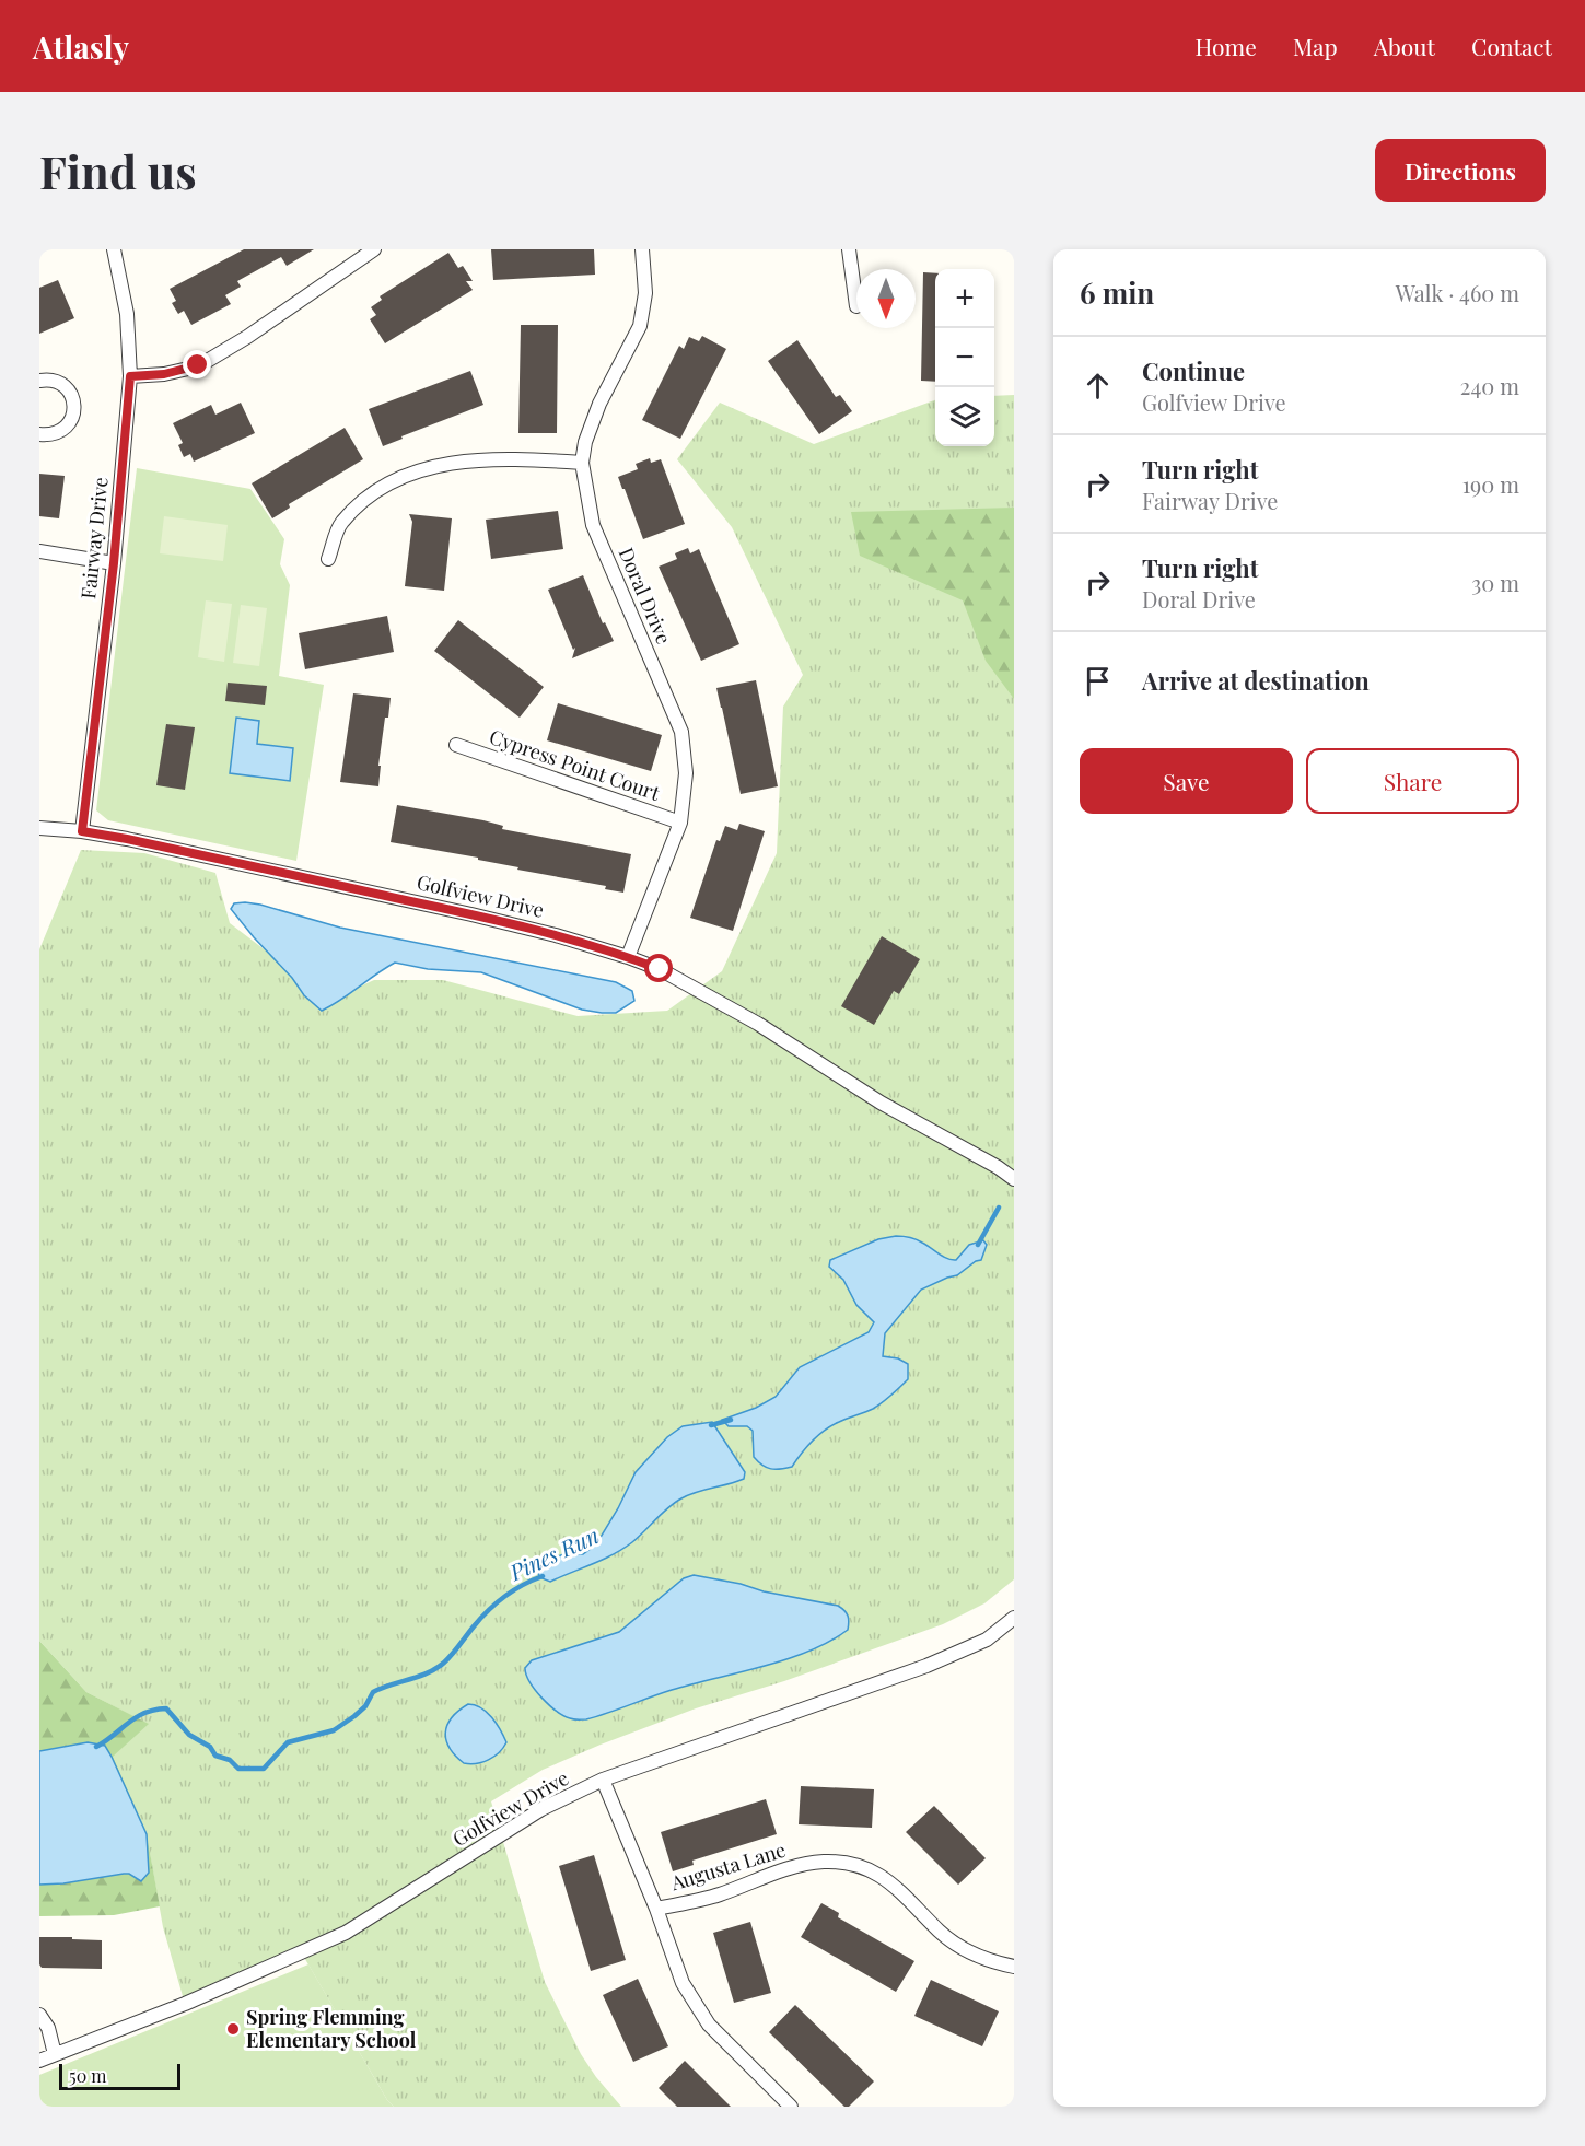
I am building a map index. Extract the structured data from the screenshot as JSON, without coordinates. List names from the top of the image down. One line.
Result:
{"streets":{"street":["Fairway Drive","Doral Drive","Cypress Point Court","Golfview Drive","Augusta Lane"]},"crossings":[["Fairway Drive","Golfview Drive"],["Doral Drive","Cypress Point Court"],["Doral Drive","Golfview Drive"]],"water":["Pines Run"],"places":["Spring Flemming Elementary School"],"scale_bar":"50 m","north":"bottom","page":{"header":"Atlasly","nav":["Home","Map","About","Contact"],"buttons":["Directions",["Save","Share"]],"title":"Find us","heading":["6 min","Walk · 460 m"],"map_buttons":["+","−"],"list":[["Continue","Golfview Drive","240 m"],["Turn right","Fairway Drive","190 m"],["Turn right","Doral Drive","30 m"],"Arrive at destination"],"scale":"50 m"}}
